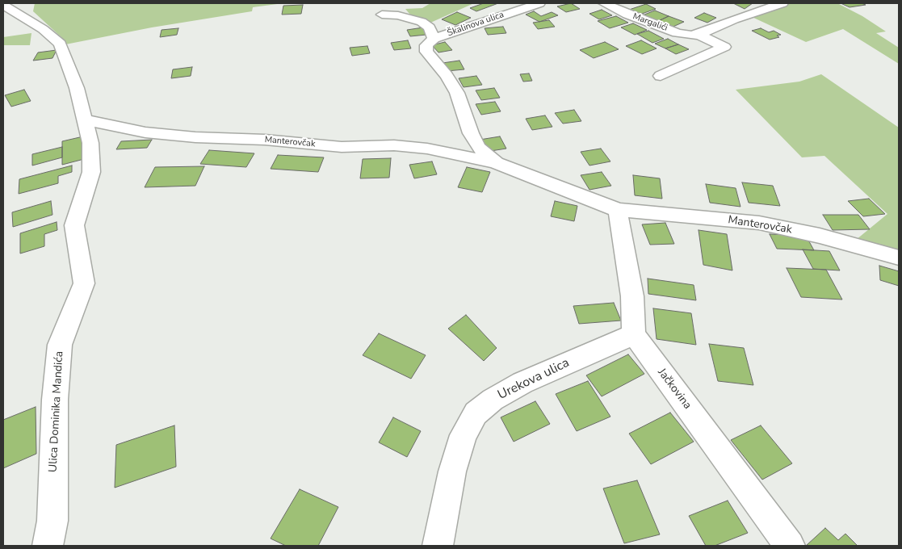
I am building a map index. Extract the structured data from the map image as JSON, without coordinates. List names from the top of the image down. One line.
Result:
{"streets":{"street":["Margalići","Škalinova ulica","Manterovčak","Urekova ulica","Jačkovina","Ulica Dominika Mandića"]},"crossings":[["Škalinova ulica","Manterovčak"],["Manterovčak","Ulica Dominika Mandića"],["Urekova ulica","Jačkovina"]]}
